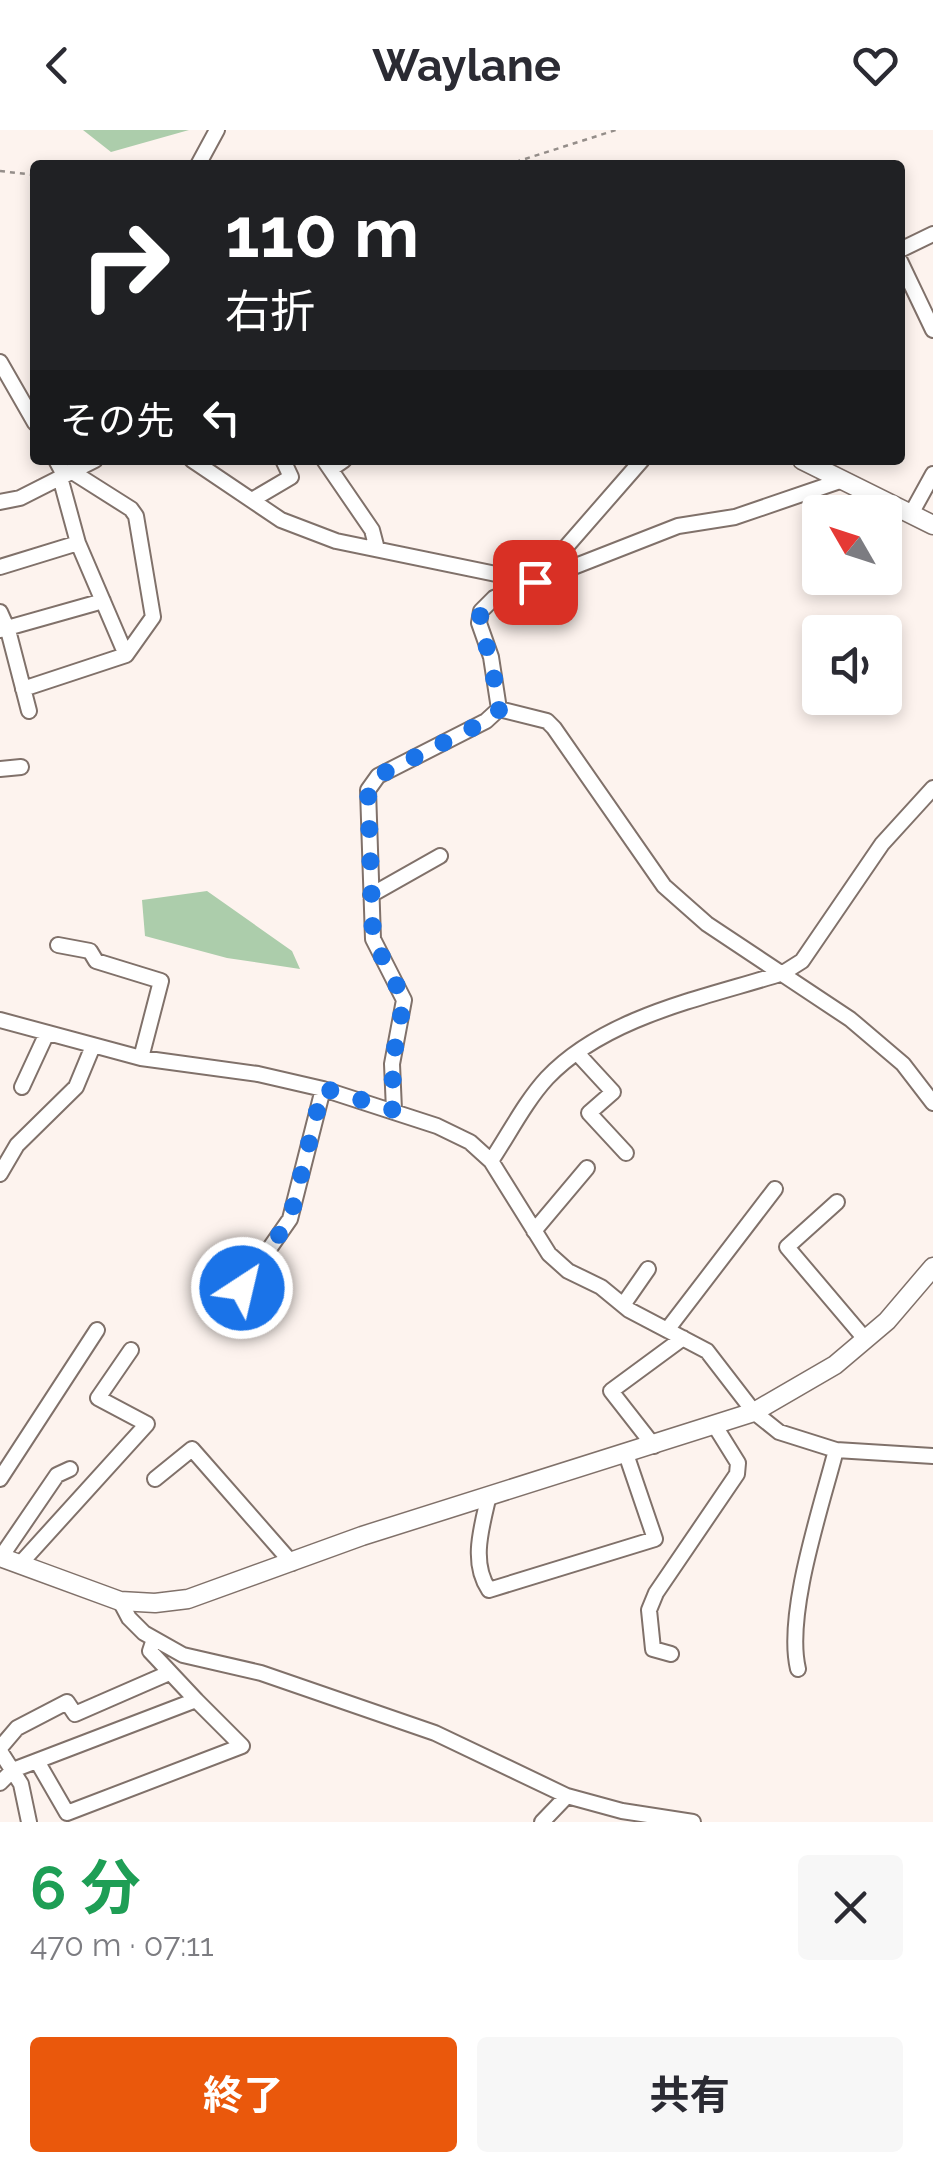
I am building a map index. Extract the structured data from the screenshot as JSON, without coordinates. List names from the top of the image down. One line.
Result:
{"north":"top left","page":{"header":"Waylane","turn":["110 m","右折"],"then":"その先","heading":["6 分","470 m · 07:11"],"buttons":["終了","共有"]}}
